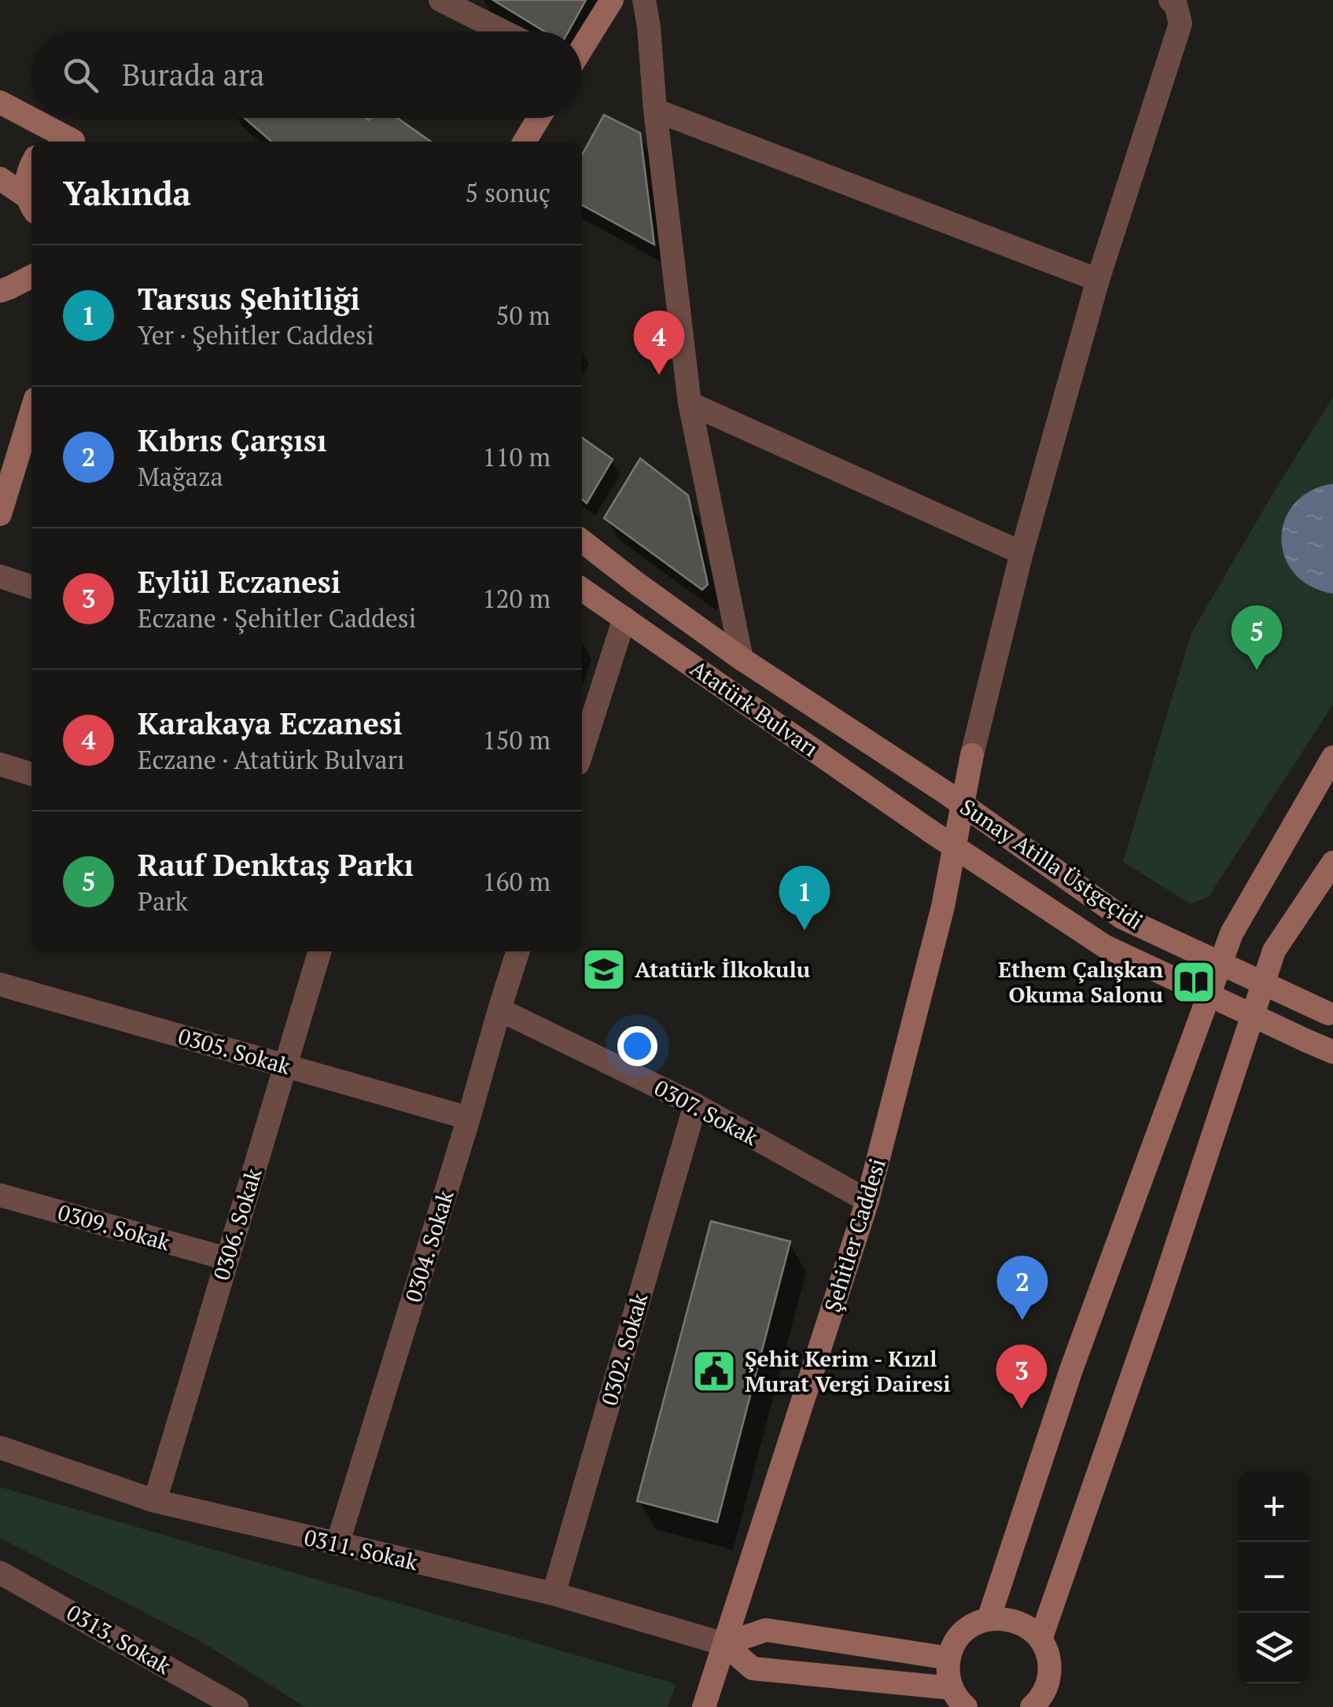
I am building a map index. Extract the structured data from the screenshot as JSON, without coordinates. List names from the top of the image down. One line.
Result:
{"streets":{"main road":["Atatürk Bulvarı","Sunay Atilla Üstgeçidi","Şehitler Caddesi"],"street":["0305. Sokak","0307. Sokak","0306. Sokak","0309. Sokak","0304. Sokak","0302. Sokak","0311. Sokak","0313. Sokak"]},"crossings":[["Atatürk Bulvarı","Sunay Atilla Üstgeçidi"],["0305. Sokak","0306. Sokak"],["0305. Sokak","0304. Sokak"],["0307. Sokak","Şehitler Caddesi"],["0307. Sokak","0304. Sokak"],["0307. Sokak","0302. Sokak"],["0306. Sokak","0309. Sokak"],["0306. Sokak","0311. Sokak"],["Şehitler Caddesi","0311. Sokak"],["0304. Sokak","0311. Sokak"],["0302. Sokak","0311. Sokak"]],"places":{"school or university":["Atatürk İlkokulu"],"library":["Ethem Çalışkan Okuma Salonu"],"public building":["Şehit Kerim - Kızıl Murat Vergi Dairesi"]},"page":{"search":"Burada ara","heading":["Yakında","5 sonuç"],"list":[{"mark":"1","name":"Tarsus Şehitliği","note":"Yer · Şehitler Caddesi","value":"50 m"},{"mark":"2","name":"Kıbrıs Çarşısı","note":"Mağaza","value":"110 m"},{"mark":"3","name":"Eylül Eczanesi","note":"Eczane · Şehitler Caddesi","value":"120 m"},{"mark":"4","name":"Karakaya Eczanesi","note":"Eczane · Atatürk Bulvarı","value":"150 m"},{"mark":"5","name":"Rauf Denktaş Parkı","note":"Park","value":"160 m"}],"pins":["4","5","1","2","3"],"map_buttons":["+","−"]}}
